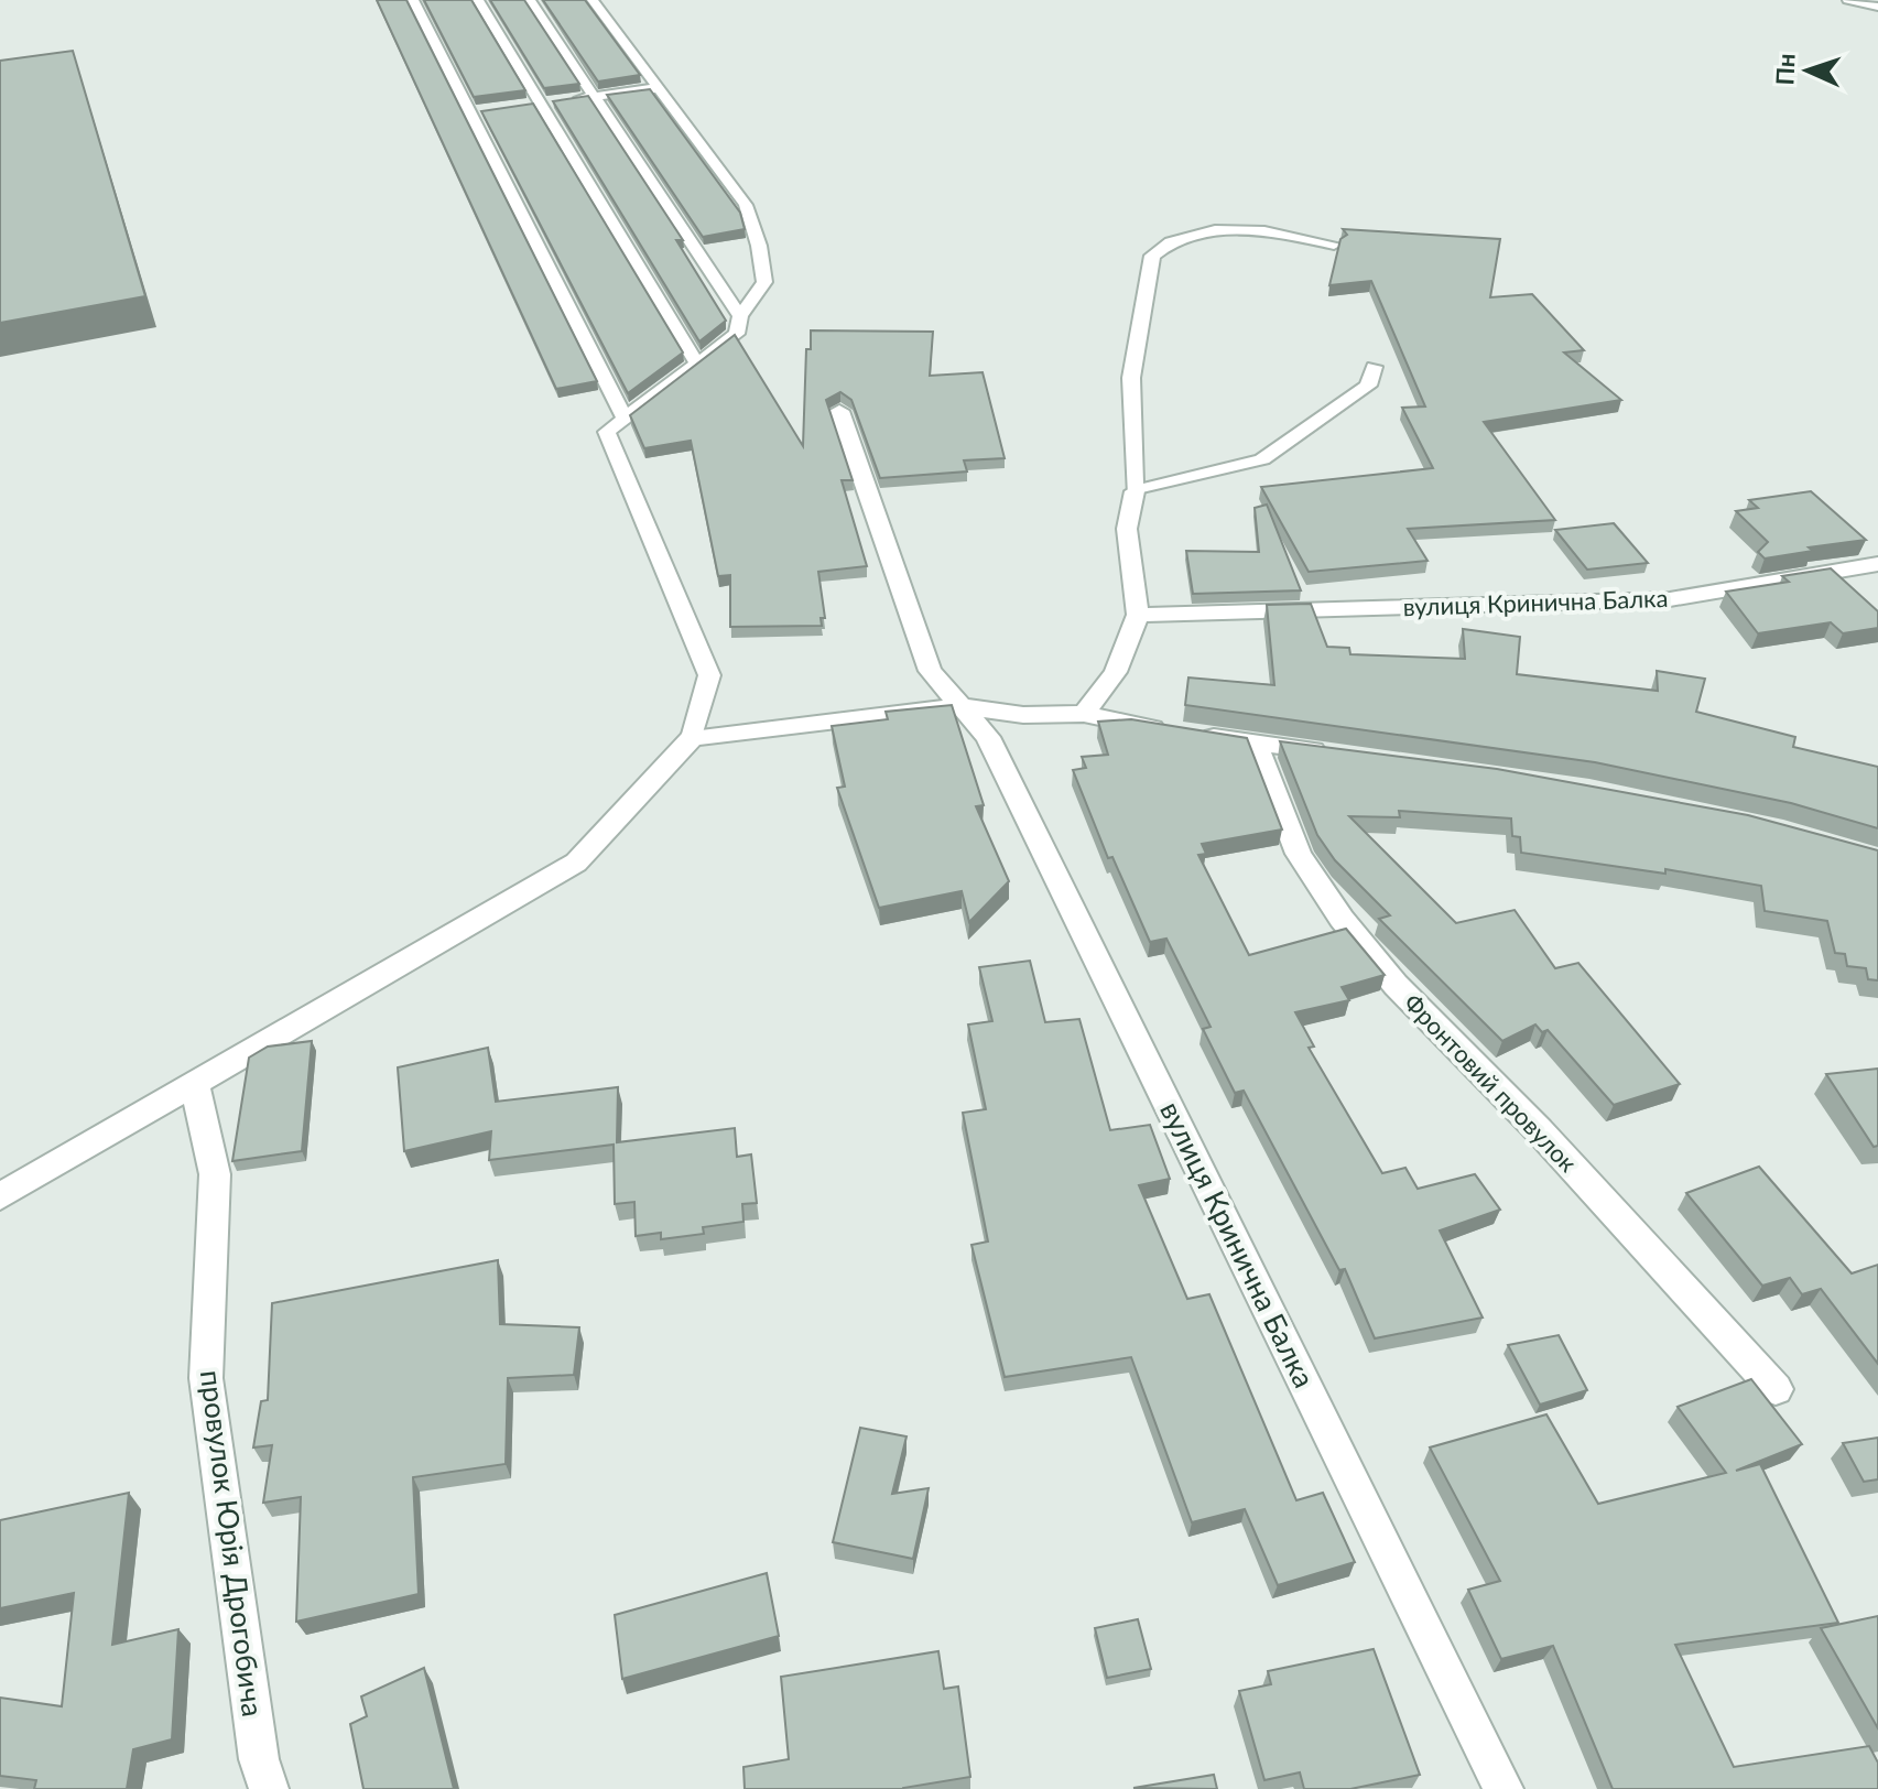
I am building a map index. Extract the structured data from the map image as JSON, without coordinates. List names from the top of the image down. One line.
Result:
{"streets":{"street":["вулиця Кринична Балка","Фронтовий провулок","провулок Юрія Дрогобича"]},"north":"left"}
